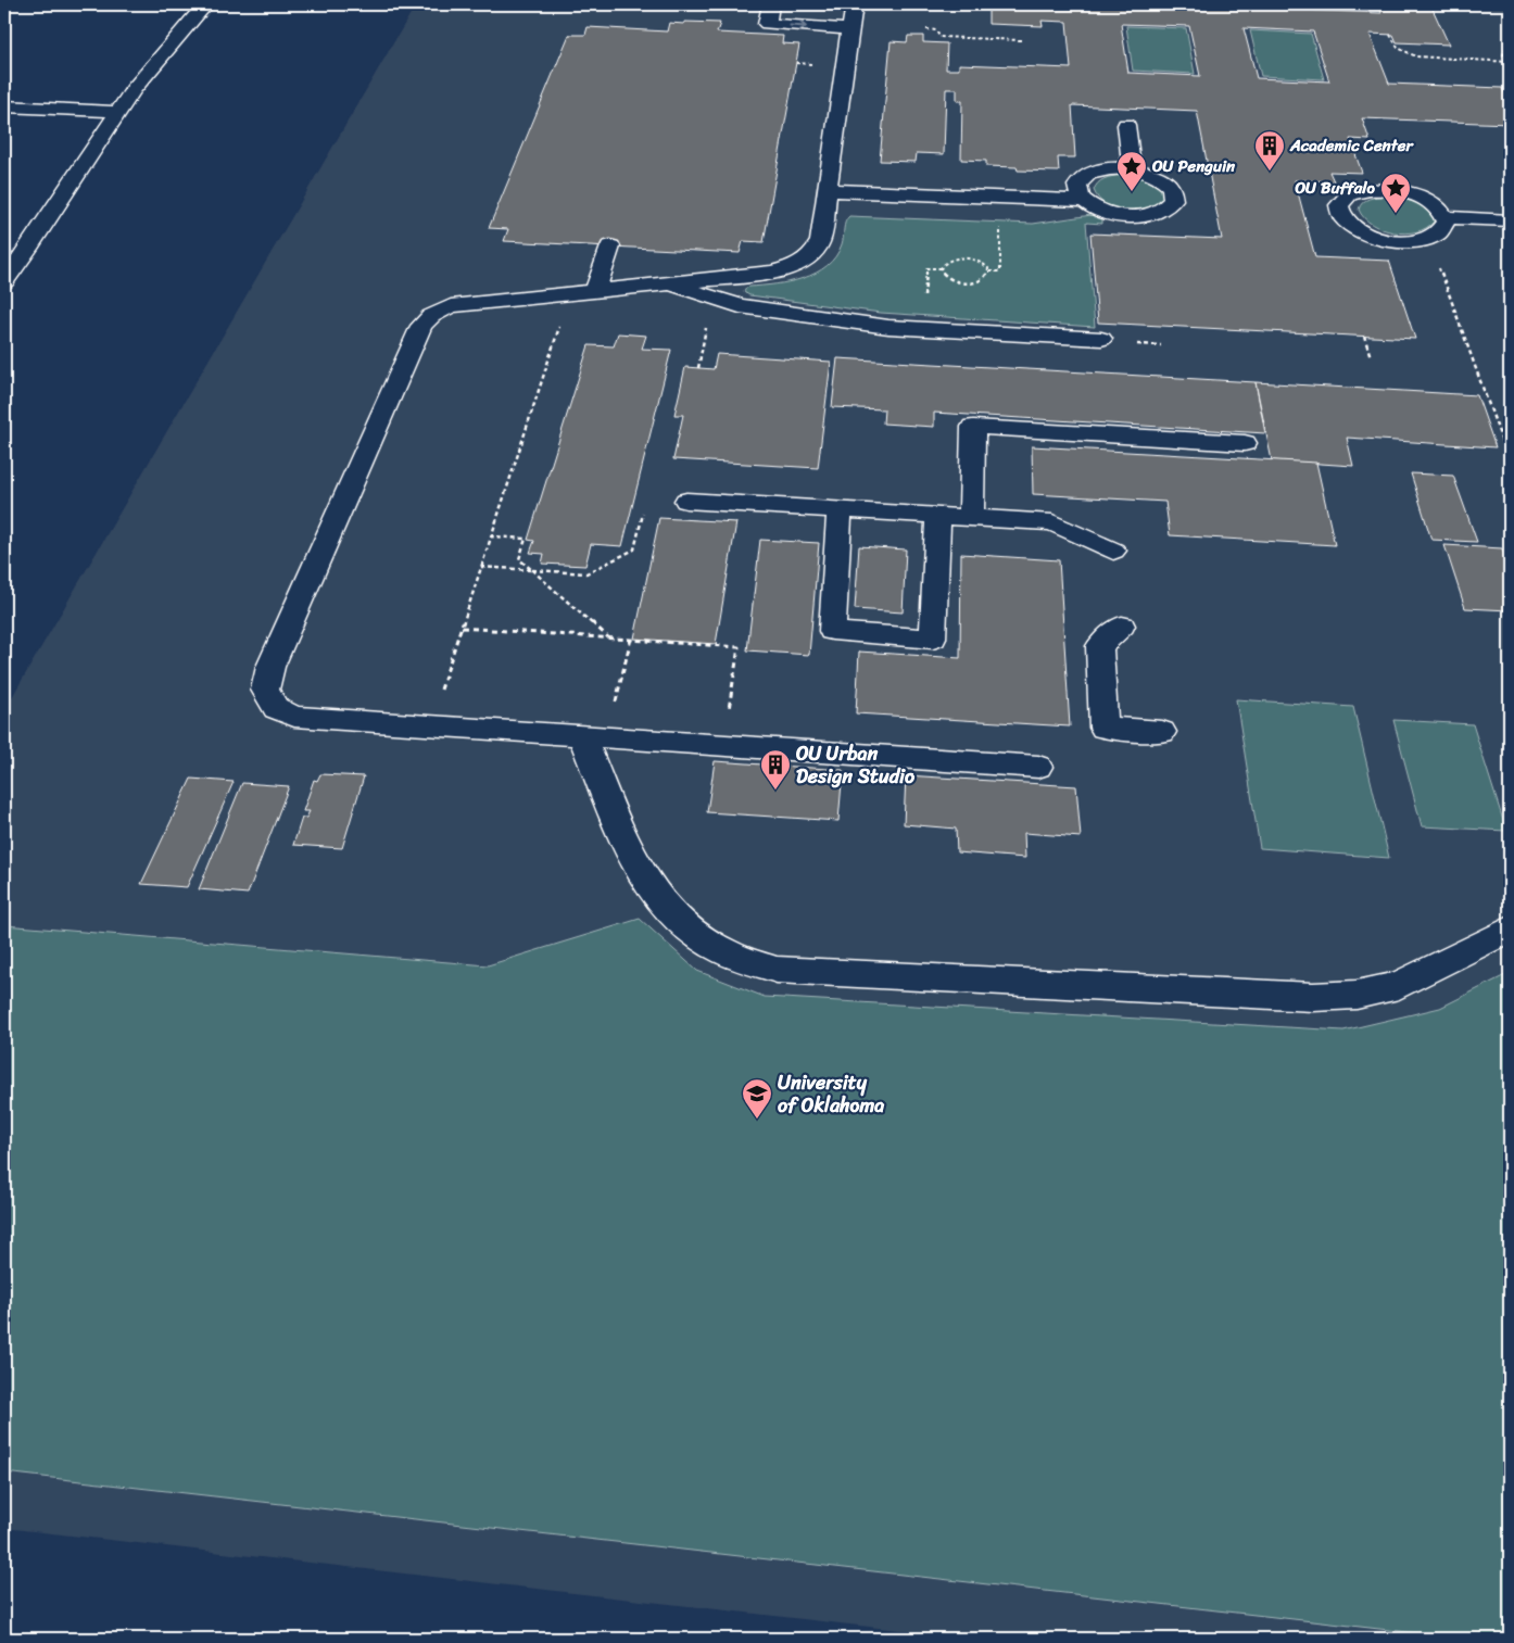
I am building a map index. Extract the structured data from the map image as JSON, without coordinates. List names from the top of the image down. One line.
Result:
{"places":{"building":["Academic Center","OU Urban Design Studio"],"place":["OU Penguin","OU Buffalo"],"school or university":["University of Oklahoma"]}}
